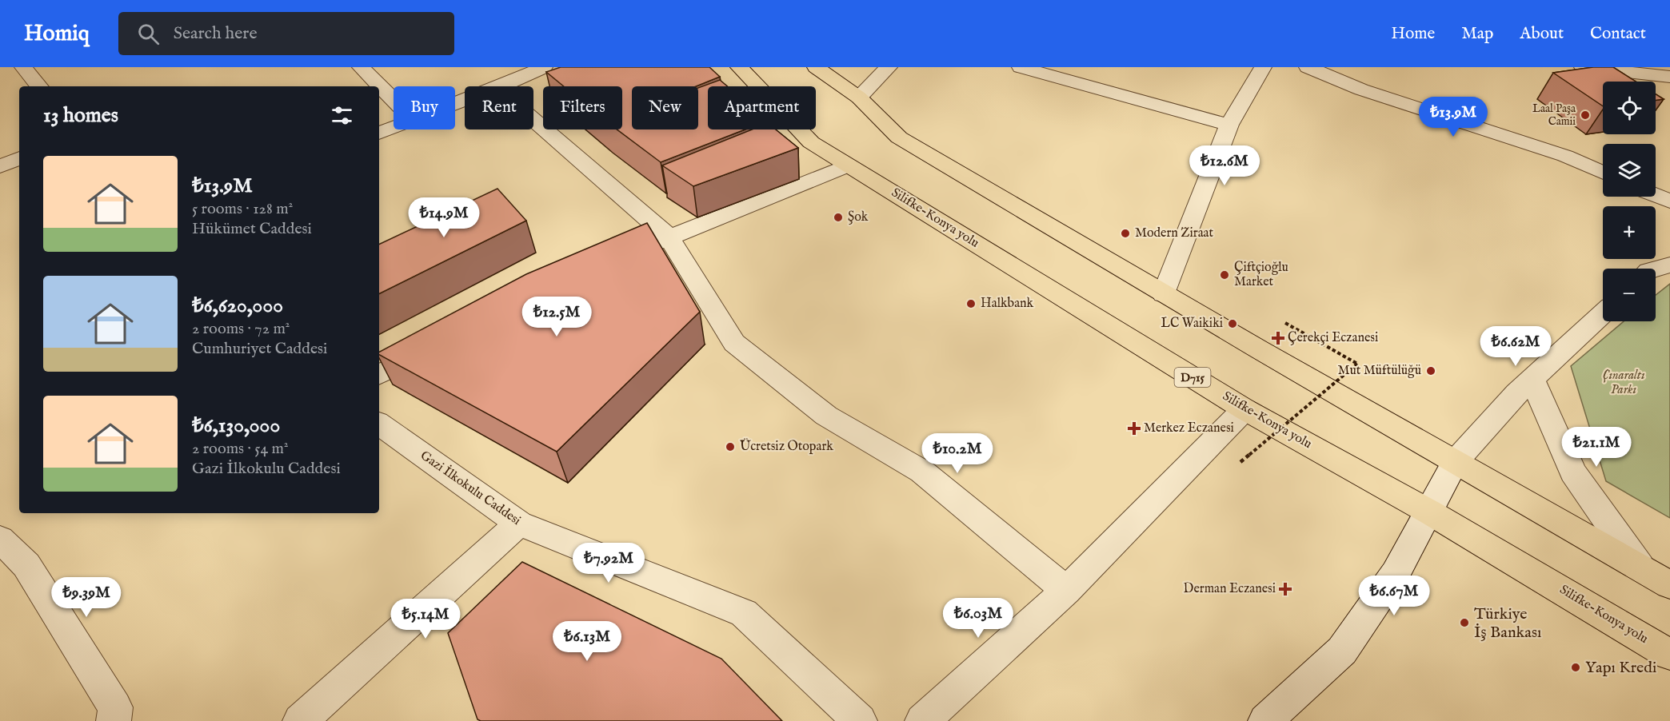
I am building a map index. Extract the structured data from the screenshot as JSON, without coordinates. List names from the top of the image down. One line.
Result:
{"streets":{"highway":["Silifke-Konya yolu","D715"],"street":["Gazi İlkokulu Caddesi"]},"parks":["Çınaraltı Parkı"],"places":{"other":["Laal Paşa Camii","Şok","Modern Ziraat","Çiftçioğlu Market","Halkbank","LC Waikiki","Mut Müftülüğü","Ücretsiz Otopark","Türkiye İş Bankası","Yapı Kredi"],"health":["Çerekçi Eczanesi","Merkez Eczanesi","Derman Eczanesi"]},"page":{"header":"Homiq","search":"Search here","nav":["Home","Map","About","Contact"],"map_buttons":["+","−"],"chip":["Buy","Rent","Filters","New","Apartment"],"heading":"13 homes","price":["₺13.9M","₺12.6M","₺14.9M","₺12.5M","₺6.62M","₺21.1M","₺10.2M","₺7.92M","₺6.67M","₺9.39M","₺6.03M","₺5.14M","₺6.13M"],"list":[{"name":"₺13.9M","note":"5 rooms · 128 m² · Hükümet Caddesi"},{"name":"₺6,620,000","note":"2 rooms · 72 m² · Cumhuriyet Caddesi"},{"name":"₺6,130,000","note":"2 rooms · 54 m² · Gazi İlkokulu Caddesi"}]}}
